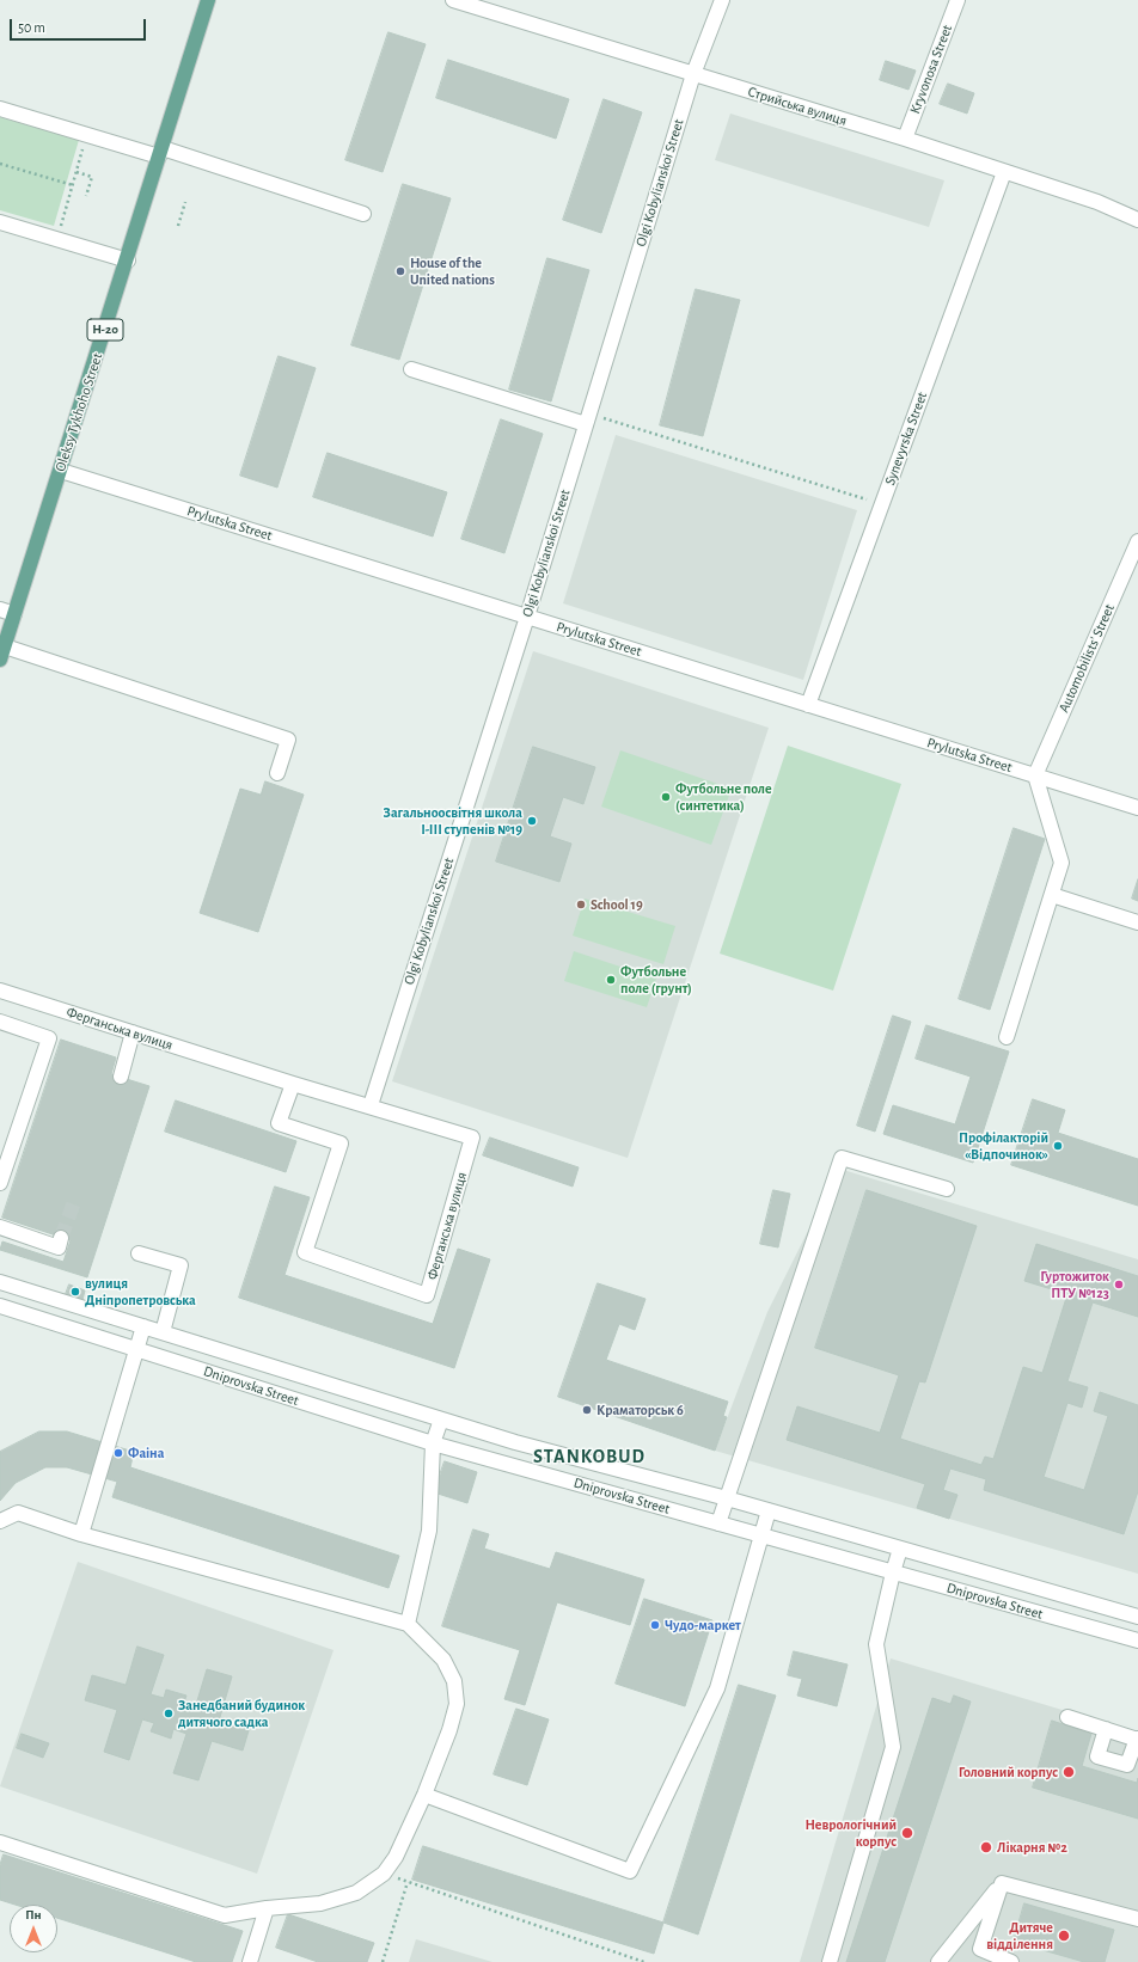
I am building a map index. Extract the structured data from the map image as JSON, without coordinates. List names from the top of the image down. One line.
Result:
{"streets":{"main road":["Н-20","Oleksy Tykhoho Street"],"street":["Kryvonosa Street","Стрийська вулиця","Olgi Kobylianskoi Street","Synevyrska Street","Prylutska Street","Automobilists' Street","Ферганська вулиця","Dniprovska Street"]},"crossings":[["Kryvonosa Street","Стрийська вулиця"],["Стрийська вулиця","Olgi Kobylianskoi Street"],["Стрийська вулиця","Synevyrska Street"],["Olgi Kobylianskoi Street","Prylutska Street"],["Olgi Kobylianskoi Street","Ферганська вулиця"],["Oleksy Tykhoho Street","Prylutska Street"],["Synevyrska Street","Prylutska Street"],["Prylutska Street","Automobilists' Street"]],"districts":["STANKOBUD"],"places":["House of the United nations","Футбольне поле (синтетика)","Загальноосвітня школа І-ІІІ ступенів №19","School 19","Футбольне поле (грунт)","Профілакторій «Відпочинок»","Гуртожиток ПТУ №123","вулиця Дніпропетровська","Краматорськ 6","Фаіна","Чудо-маркет","Занедбаний будинок дитячого садка","Головний корпус","Неврологічний корпус","Лікарня №2","Дитяче відділення"],"scale_bar":"50 m","north":"top"}
